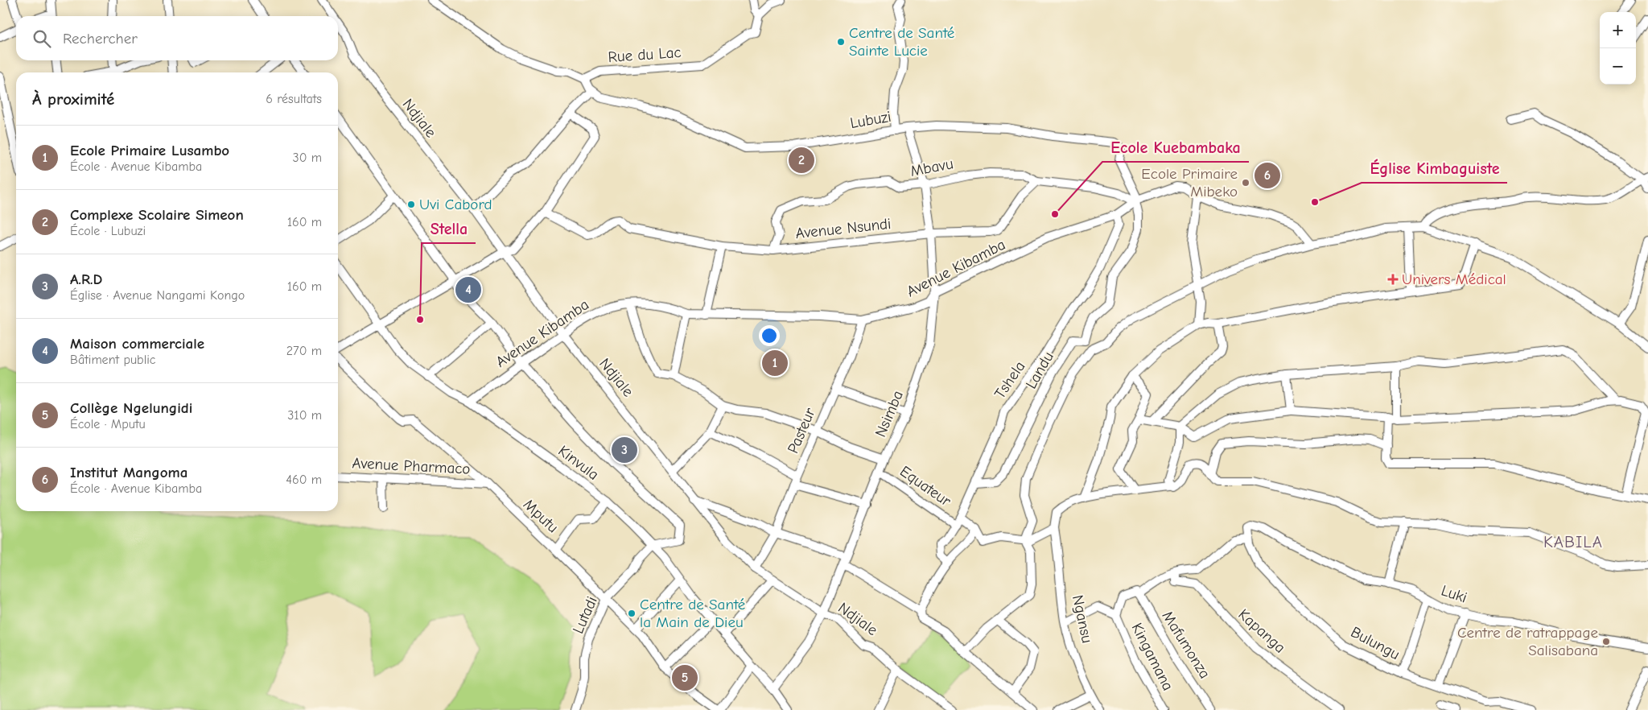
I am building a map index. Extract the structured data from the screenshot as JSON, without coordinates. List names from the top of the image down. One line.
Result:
{"streets":{"street":["Rue du Lac","Ndjiale","Lubuzi","Mbavu","Avenue Nsundi","Avenue Kibamba","Landu","Tshela","Nsimba","Pasteur","Kinvula","Avenue Pharmaco","Equateur","Mputu","Luki","Lutadi","Ngansu","Kapanga","Bulungu","Mafumonza","Kingamana"]},"crossings":[["Ndjiale","Avenue Kibamba"],["Ndjiale","Nsimba"],["Ndjiale","Pasteur"],["Lubuzi","Mbavu"],["Lubuzi","Avenue Kibamba"],["Lubuzi","Landu"],["Lubuzi","Nsimba"],["Mbavu","Avenue Nsundi"],["Mbavu","Avenue Kibamba"],["Mbavu","Landu"],["Mbavu","Nsimba"],["Avenue Nsundi","Nsimba"],["Avenue Kibamba","Landu"],["Avenue Kibamba","Tshela"],["Avenue Kibamba","Nsimba"],["Avenue Kibamba","Pasteur"],["Avenue Kibamba","Kinvula"],["Landu","Tshela"],["Tshela","Equateur"],["Nsimba","Kinvula"],["Nsimba","Equateur"],["Kinvula","Lutadi"],["Avenue Pharmaco","Mputu"],["Equateur","Ngansu"],["Mputu","Lutadi"],["Luki","Bulungu"]],"districts":["KABILA"],"places":{"other":["Centre de Santé Sainte Lucie","Ecole Primaire Mibeko","Église Kimbaguiste","Uvi Cabord","Ecole Kuebambaka","Stella","Centre de Santé la Main de Dieu","Centre de ratrappage Salisabana"],"health":["Univers Médical"]},"page":{"map_buttons":["+","−"],"search":"Rechercher","heading":["À proximité","6 résultats"],"list":[{"mark":"1","name":"Ecole Primaire Lusambo","note":"École · Avenue Kibamba","value":"30 m"},{"mark":"2","name":"Complexe Scolaire Simeon","note":"École · Lubuzi","value":"160 m"},{"mark":"3","name":"A.R.D","note":"Église · Avenue Nangami Kongo","value":"160 m"},{"mark":"4","name":"Maison commerciale","note":"Bâtiment public","value":"270 m"},{"mark":"5","name":"Collège Ngelungidi","note":"École · Mputu","value":"310 m"},{"mark":"6","name":"Institut Mangoma","note":"École · Avenue Kibamba","value":"460 m"}],"pins":["2","6","4","1","3","5"]}}
